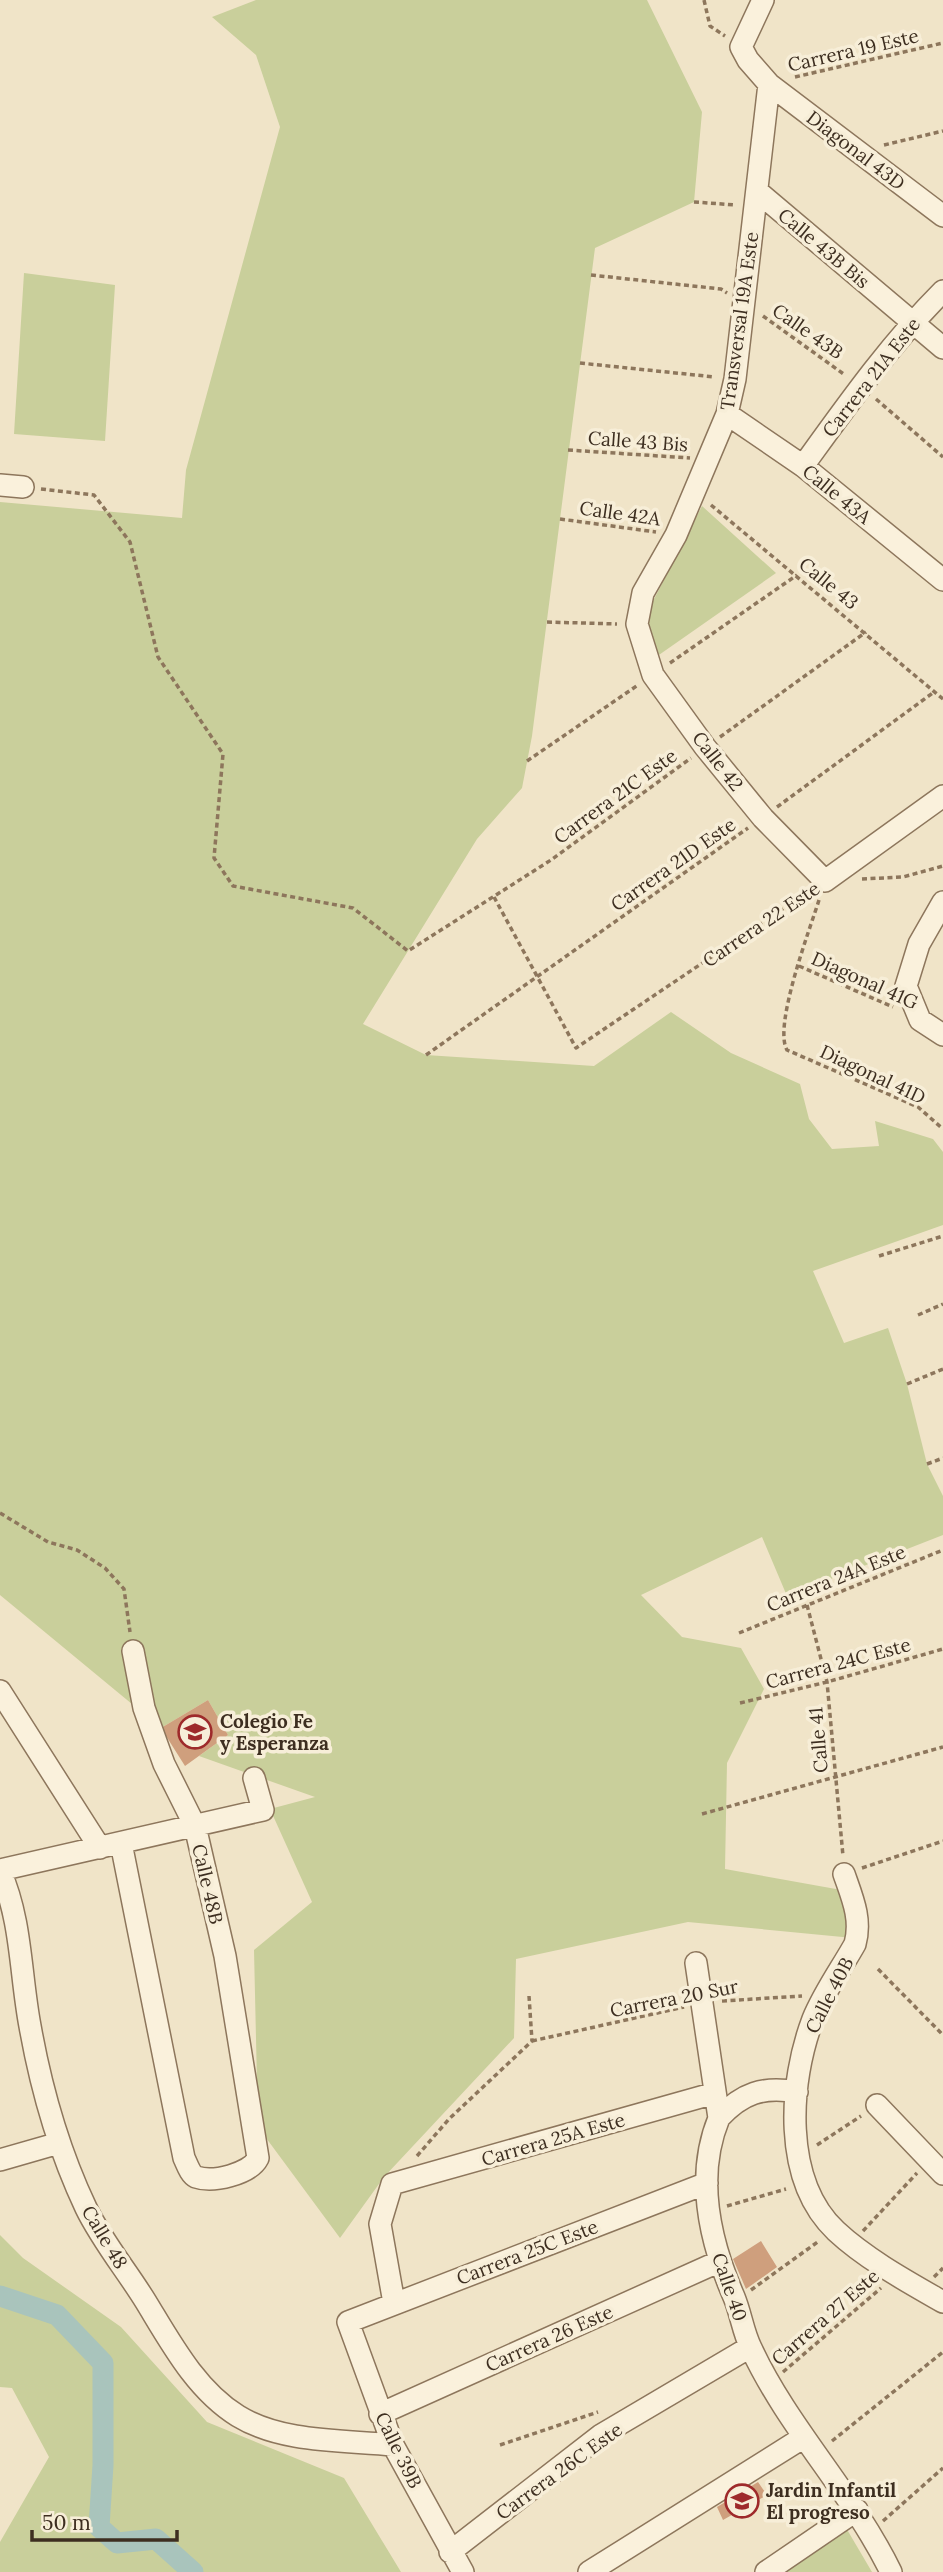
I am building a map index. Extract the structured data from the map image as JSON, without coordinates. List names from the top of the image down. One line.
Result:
{"streets":{"street":["Diagonal 43D","Calle 43B Bis","Transversal 19A Este","Carrera 21A Este","Calle 43A","Calle 42","Carrera 22 Este","Calle 48B","Calle 40B","Carrera 25A Este","Calle 48","Carrera 25C Este","Calle 40","Carrera 26 Este","Calle 39B","Carrera 26C Este"],"path":["Carrera 19 Este","Calle 43B","Calle 43 Bis","Calle 42A","Calle 43","Carrera 21C Este","Carrera 21D Este","Diagonal 41G","Diagonal 41D","Carrera 24A Este","Carrera 24C Este","Calle 41","Carrera 20 Sur","Carrera 27 Este"]},"crossings":[["Carrera 19 Este","Diagonal 43D"],["Carrera 19 Este","Transversal 19A Este"],["Diagonal 43D","Transversal 19A Este"],["Calle 43B Bis","Transversal 19A Este"],["Calle 43B Bis","Carrera 21A Este"],["Transversal 19A Este","Calle 43B"],["Transversal 19A Este","Calle 43 Bis"],["Transversal 19A Este","Calle 43A"],["Transversal 19A Este","Calle 42A"],["Transversal 19A Este","Calle 43"],["Transversal 19A Este","Calle 42"],["Calle 43B","Carrera 21A Este"],["Carrera 21A Este","Calle 43A"],["Calle 43","Carrera 21C Este"],["Calle 43","Carrera 21D Este"],["Calle 42","Carrera 21C Este"],["Calle 42","Carrera 21D Este"],["Calle 42","Carrera 22 Este"],["Carrera 21D Este","Carrera 22 Este"],["Diagonal 41G","Diagonal 41D"],["Carrera 24A Este","Calle 41"],["Carrera 24C Este","Calle 41"],["Calle 41","Calle 40B"],["Calle 40B","Carrera 20 Sur"],["Calle 40B","Carrera 27 Este"],["Carrera 20 Sur","Calle 40"],["Carrera 25A Este","Calle 40"],["Calle 48","Calle 39B"],["Carrera 25C Este","Calle 40"],["Carrera 25C Este","Calle 39B"],["Calle 40","Carrera 27 Este"],["Calle 40","Carrera 26 Este"],["Calle 40","Carrera 26C Este"],["Carrera 26 Este","Calle 39B"],["Calle 39B","Carrera 26C Este"]],"places":{"school or university":["Colegio Fe y Esperanza","Jardin Infantil El progreso"]},"scale_bar":"50 m"}
